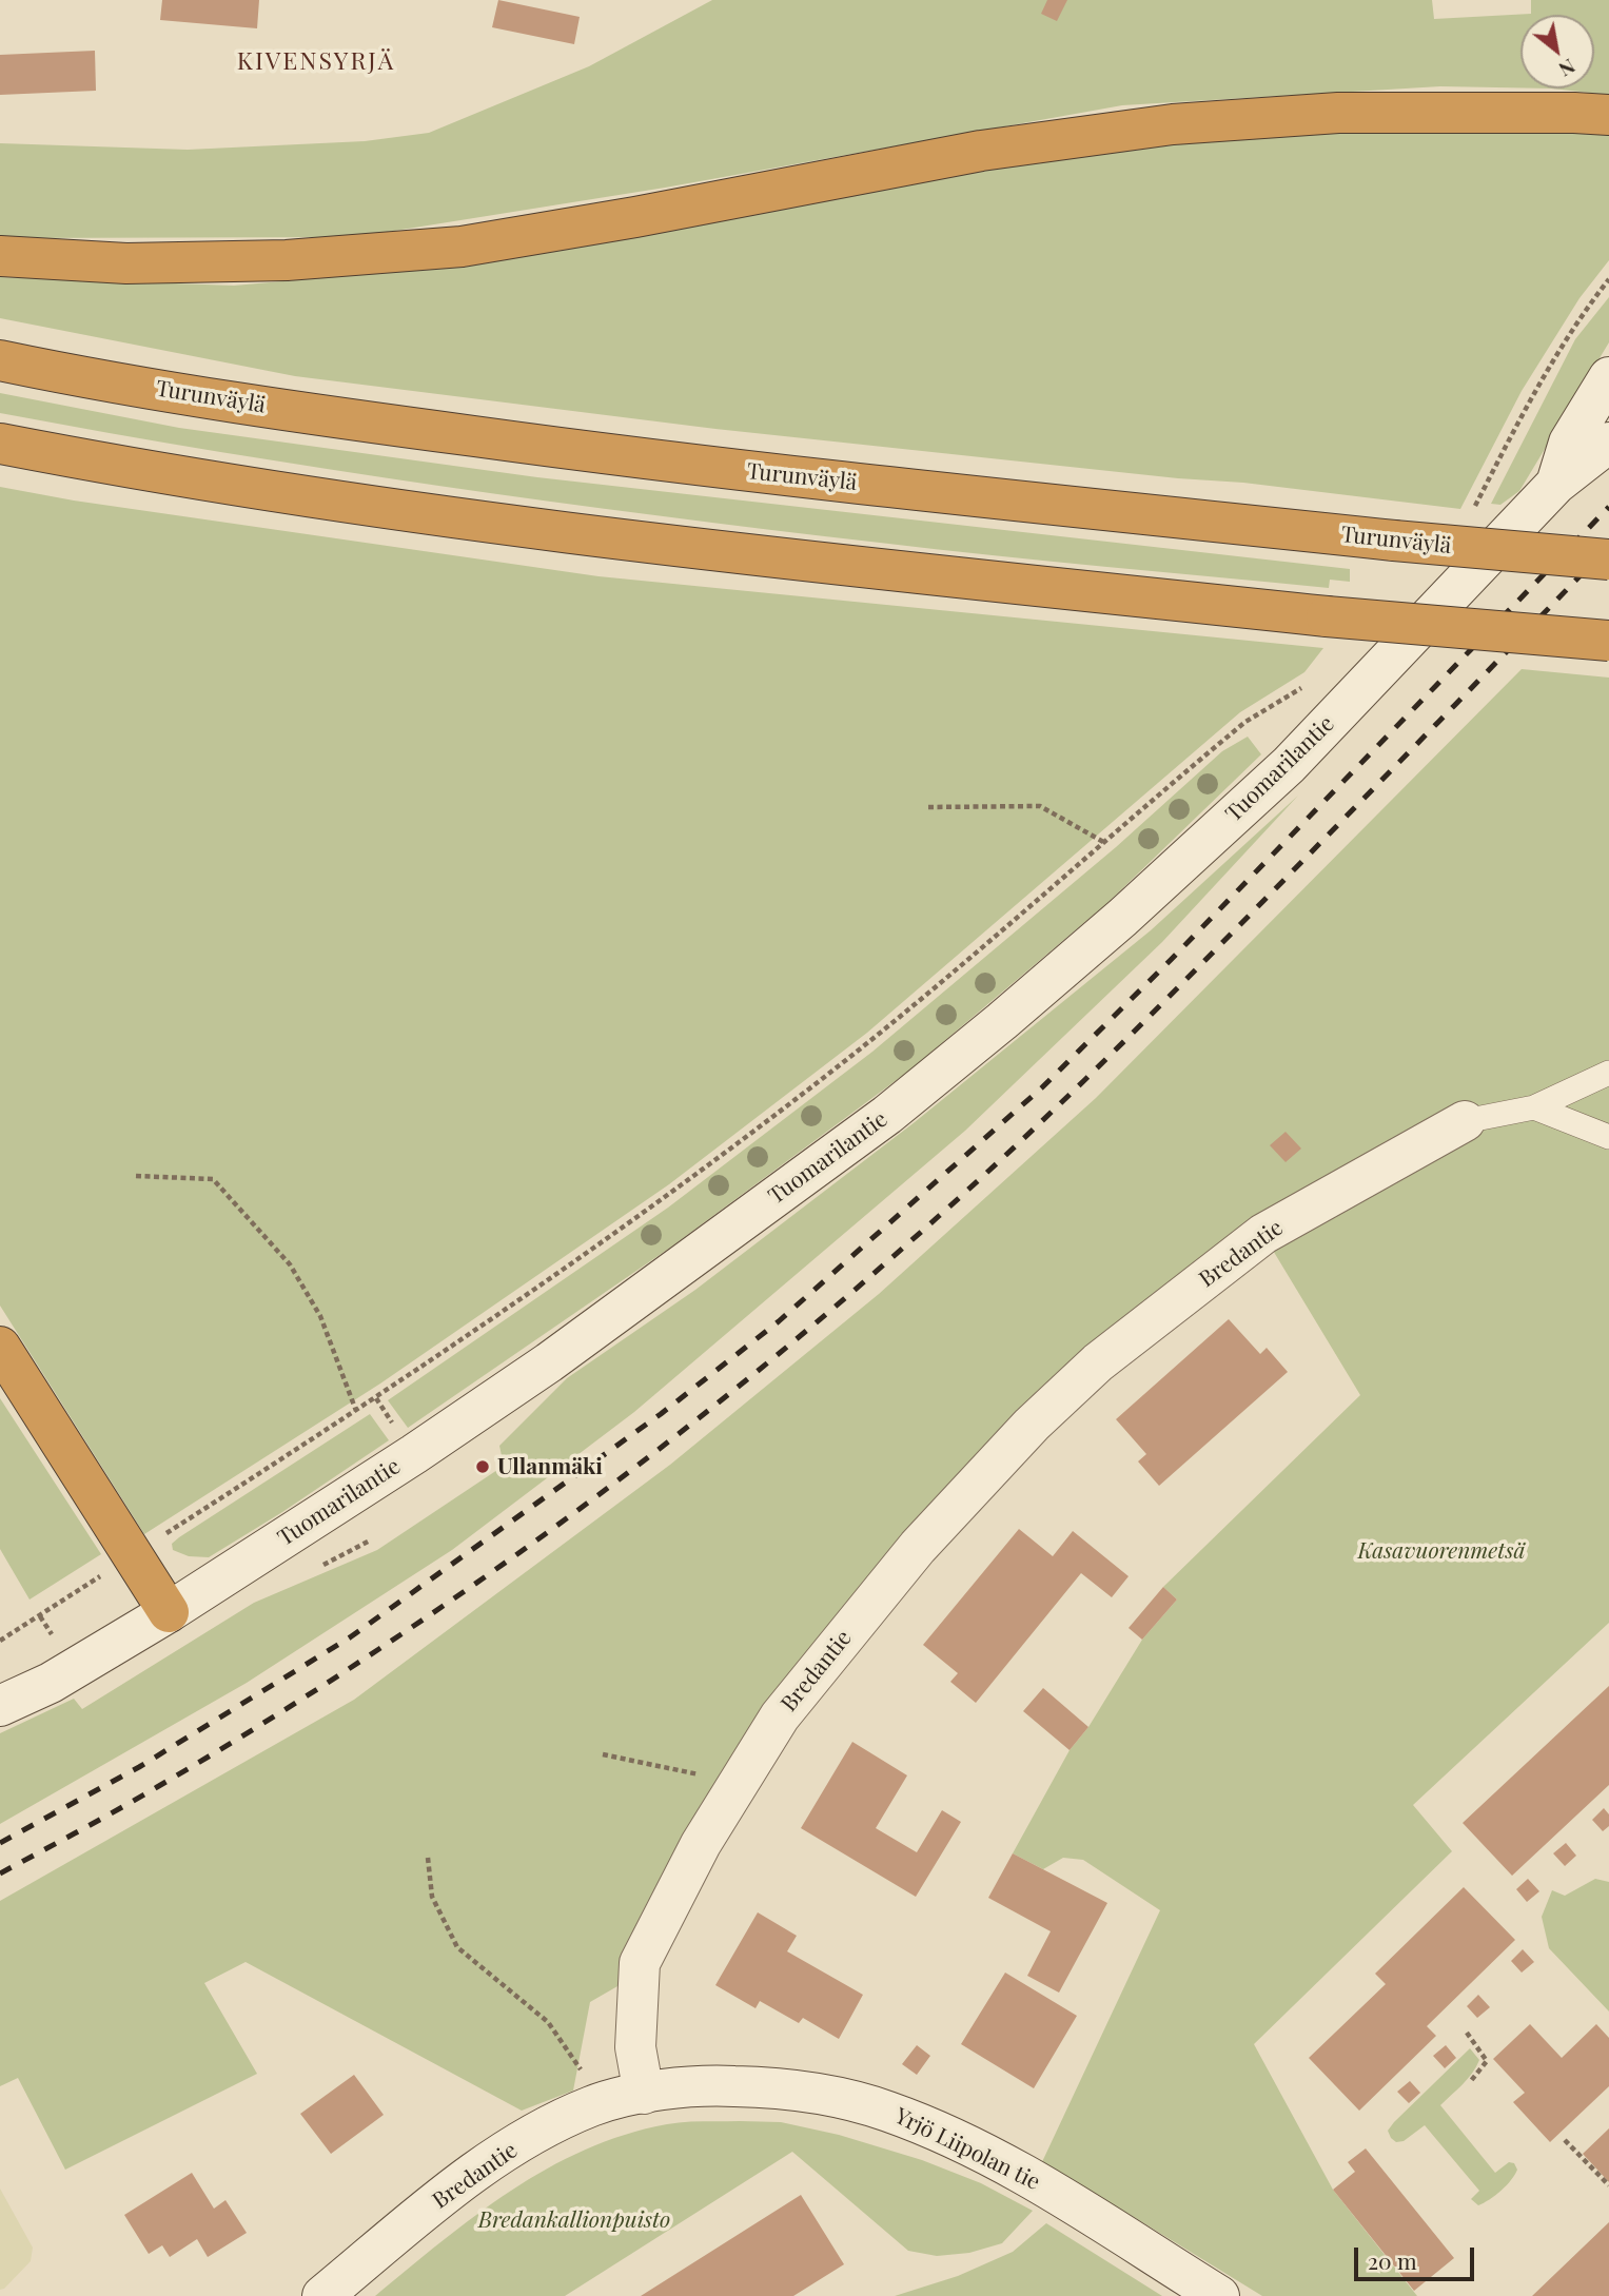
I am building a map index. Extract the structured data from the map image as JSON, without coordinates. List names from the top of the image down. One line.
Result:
{"streets":{"highway":["Turunväylä"],"street":["Tuomarilantie","Bredantie","Yrjö Liipolan tie"]},"crossings":[["Bredantie","Yrjö Liipolan tie"]],"districts":["KIVENSYRJÄ"],"parks":["Kasavuorenmetsä","Bredankallionpuisto"],"places":["Ullanmäki"],"scale_bar":"20 m","north":"bottom right"}
